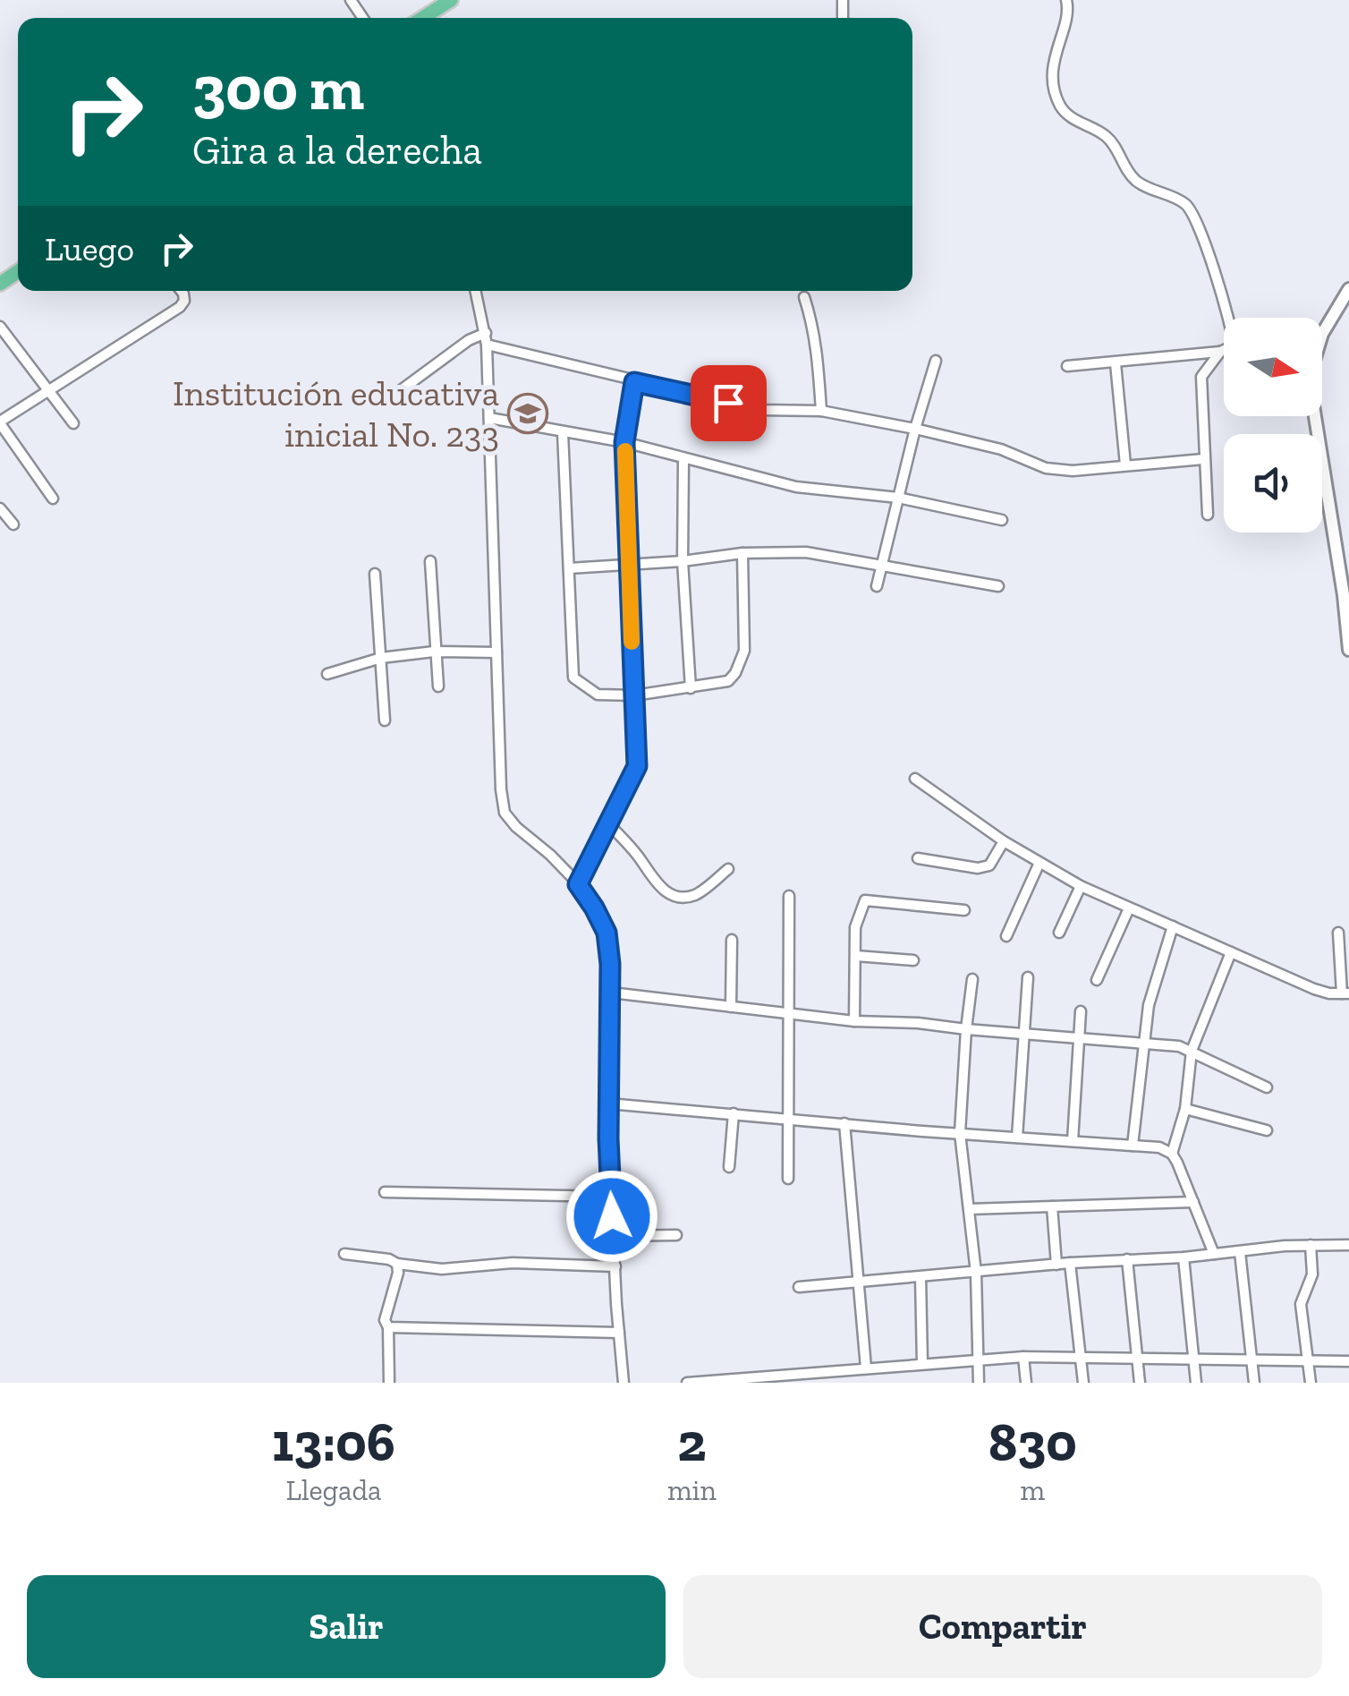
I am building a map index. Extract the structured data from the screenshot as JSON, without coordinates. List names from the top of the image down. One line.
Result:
{"places":{"school or university":["Institución educativa inicial No. 233"]},"north":"right","page":{"turn":["300 m","Gira a la derecha"],"then":"Luego","eta":["13:06","Llegada","2","min","830","m"],"buttons":["Salir","Compartir"]}}
